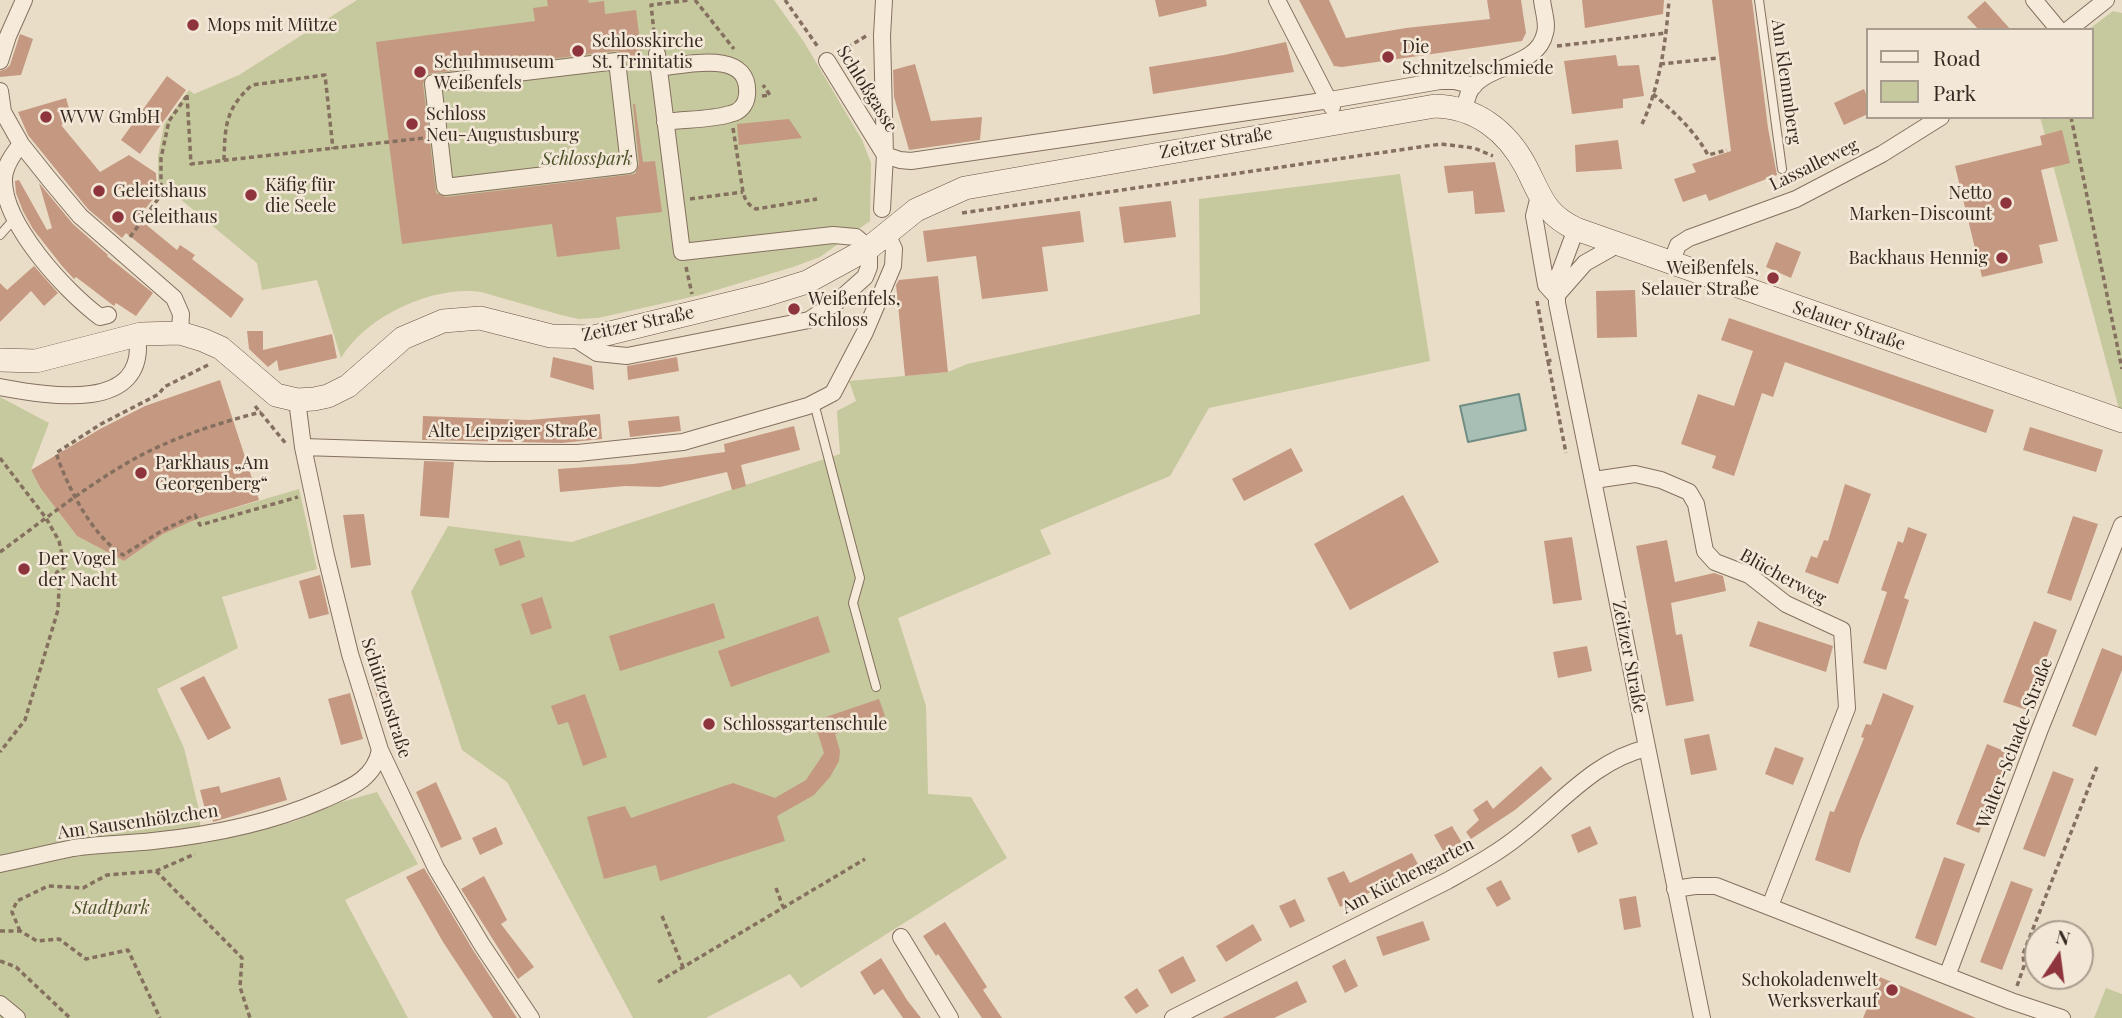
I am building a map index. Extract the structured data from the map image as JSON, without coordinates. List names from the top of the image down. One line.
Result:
{"streets":{"main road":["Zeitzer Straße","Selauer Straße"],"street":["Schloßgasse","Lassalleweg","Alte Leipziger Straße","Blücherweg","Schützenstraße","Walter-Schade-Straße","Am Sausenhölzchen","Am Küchengarten"],"lane":["Am Klemmberg"]},"crossings":[["Schloßgasse","Zeitzer Straße"],["Zeitzer Straße","Selauer Straße"],["Zeitzer Straße","Alte Leipziger Straße"],["Zeitzer Straße","Blücherweg"],["Zeitzer Straße","Schützenstraße"],["Zeitzer Straße","Am Küchengarten"],["Lassalleweg","Selauer Straße"],["Alte Leipziger Straße","Schützenstraße"],["Schützenstraße","Am Sausenhölzchen"]],"parks":["Schlosspark","Stadtpark"],"places":["Mops mit Mütze","Schlosskirche St. Trinitatis","Die Schnitzelschmiede","Schuhmuseum Weißenfels","WVW GmbH","Schloss Neu-Augustusburg","Geleitshaus","Käfig für die Seele","Netto Marken-Discount","Geleithaus","Backhaus Hennig","Weißenfels, Selauer Straße","Weißenfels, Schloss","Parkhaus „Am Georgenberg“","Der Vogel der Nacht","Schlossgartenschule","Schokoladenwelt Werksverkauf"],"legend":["Road","Park"],"north":"top"}
